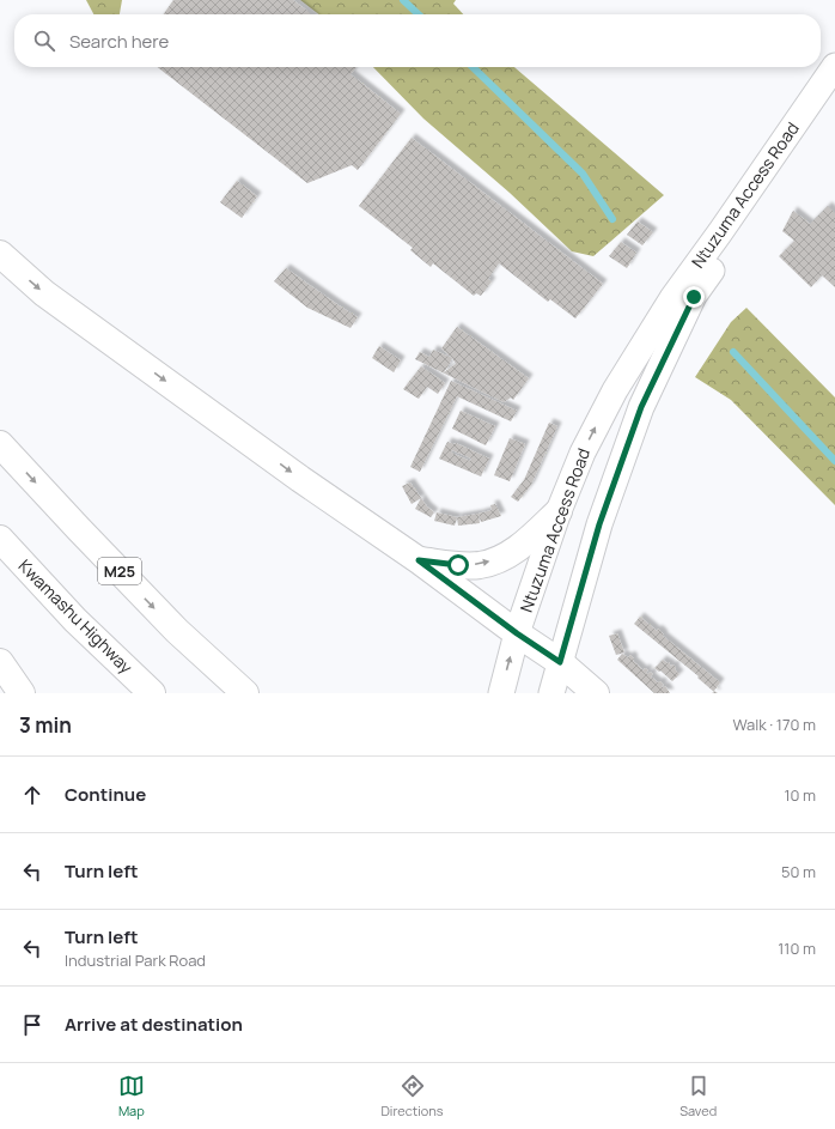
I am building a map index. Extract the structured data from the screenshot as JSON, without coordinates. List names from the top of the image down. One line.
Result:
{"streets":{"main road":["M25","Kwamashu Highway"],"street":["Ntuzuma Access Road"]},"page":{"search":"Search here","heading":["3 min","Walk · 170 m"],"list":[["Continue","10 m"],["Turn left","50 m"],["Turn left","Industrial Park Road","110 m"],"Arrive at destination"],"nav":["Map","Directions","Saved"]}}
